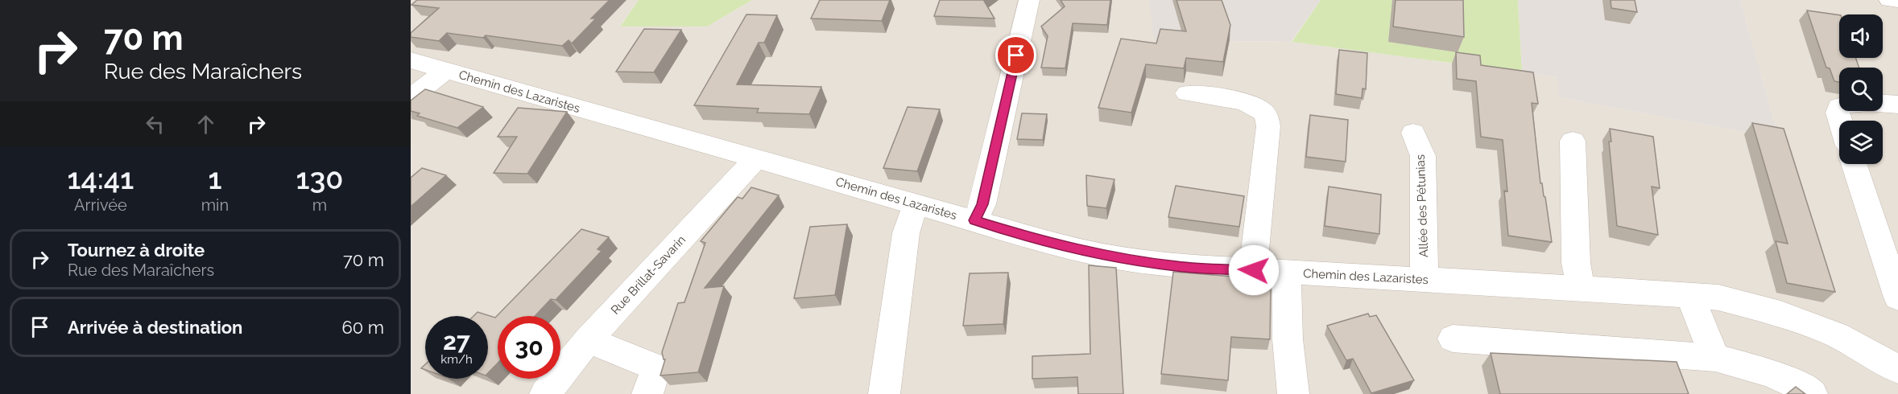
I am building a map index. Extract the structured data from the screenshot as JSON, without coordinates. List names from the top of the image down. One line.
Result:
{"streets":{"street":["Chemin des Lazaristes","Allée des Pétunias","Rue Brillat-Savarin"]},"crossings":[["Chemin des Lazaristes","Allée des Pétunias"],["Chemin des Lazaristes","Rue Brillat-Savarin"]],"page":{"turn":["70 m","Rue des Maraîchers"],"eta":["14:41","Arrivée","1","min","130","m"],"list":[{"name":"Tournez à droite","note":"Rue des Maraîchers","value":"70 m"},{"name":"Arrivée à destination","value":"60 m"}],"speed":"27 km/h","limit":"30"}}
